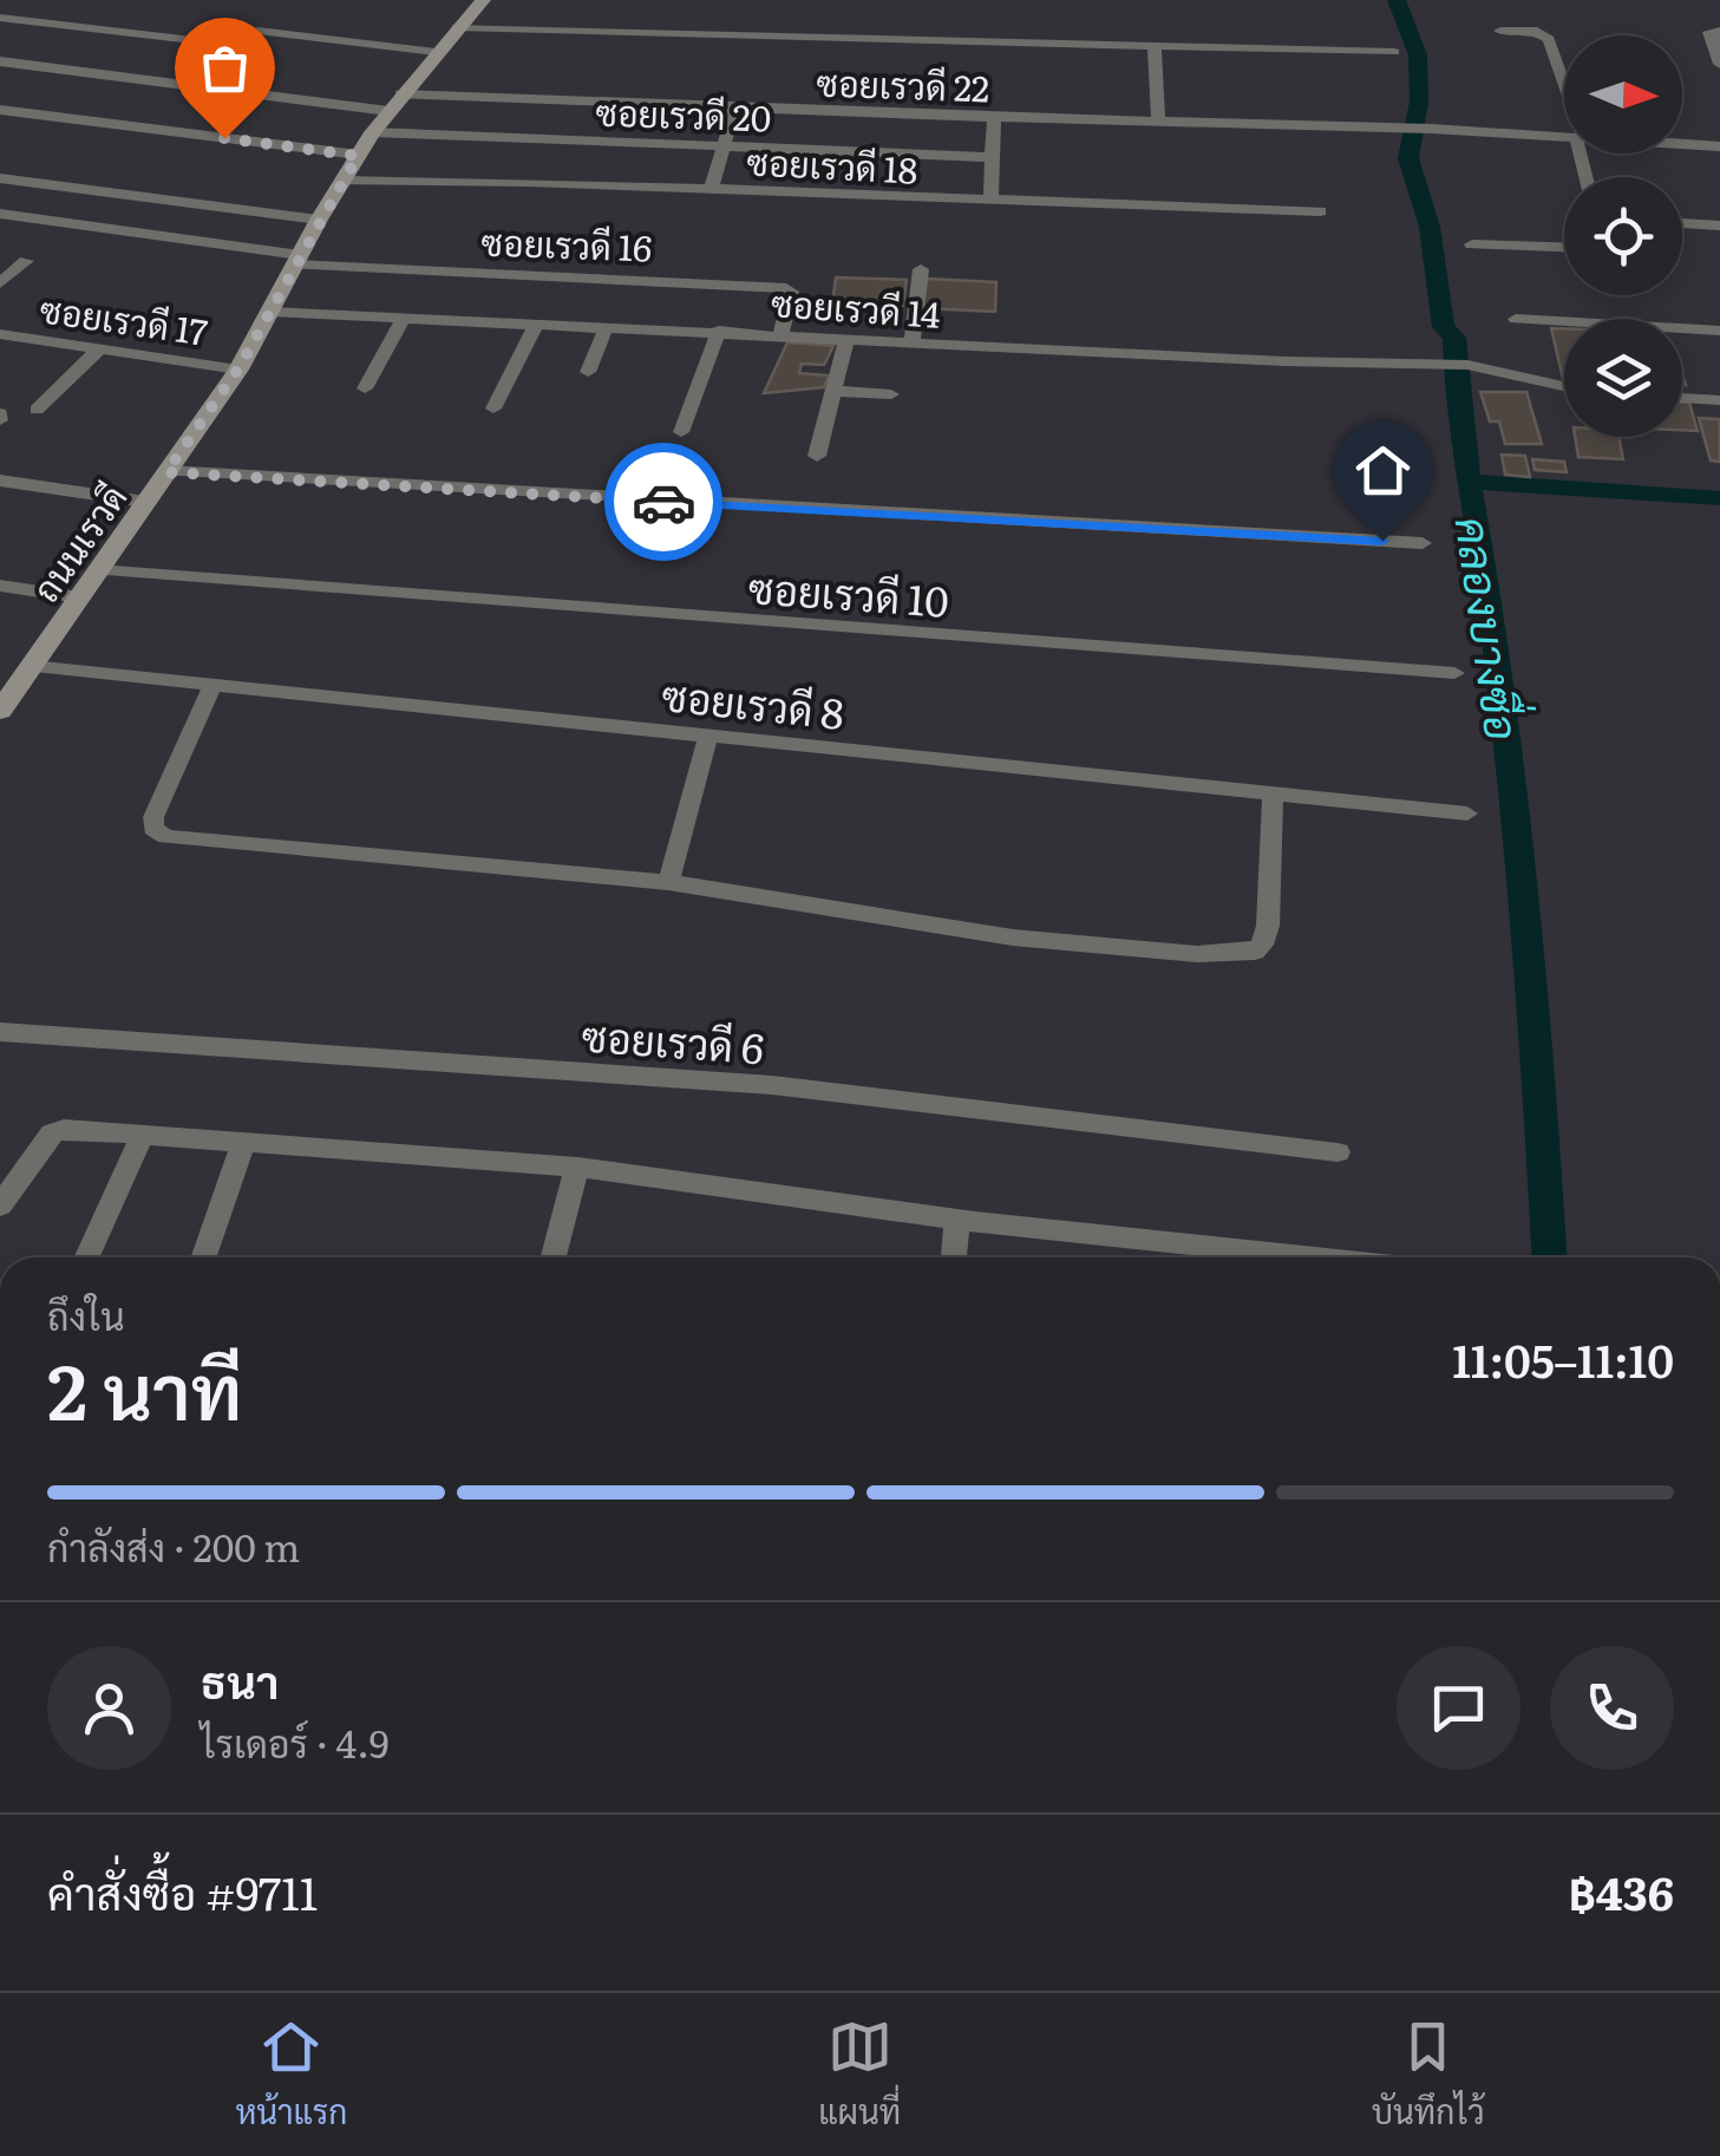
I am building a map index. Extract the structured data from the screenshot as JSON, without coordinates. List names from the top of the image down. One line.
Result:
{"streets":{"street":["ซอยเรวดี 22","ซอยเรวดี 20","ซอยเรวดี 18","ซอยเรวดี 16","ซอยเรวดี 14","ซอยเรวดี 17","ถนนเรวดี","ซอยเรวดี 10","ซอยเรวดี 8","ซอยเรวดี 6"]},"crossings":[["ซอยเรวดี 22","ถนนเรวดี"],["ซอยเรวดี 20","ถนนเรวดี"],["ซอยเรวดี 18","ถนนเรวดี"],["ซอยเรวดี 16","ซอยเรวดี 14"],["ซอยเรวดี 16","ถนนเรวดี"],["ซอยเรวดี 14","ถนนเรวดี"],["ซอยเรวดี 17","ถนนเรวดี"],["ถนนเรวดี","ซอยเรวดี 10"],["ถนนเรวดี","ซอยเรวดี 8"]],"water":["คลองบางซื่อ"],"north":"right","page":{"heading":["2 นาที","ถึงใน","11:05–11:10"],"panel":["ธนา","ไรเดอร์ · 4.9","คำสั่งซื้อ #9711","฿436"],"bar":"กำลังส่ง · 200 m","tabs":["หน้าแรก","แผนที่","บันทึกไว้"]}}
